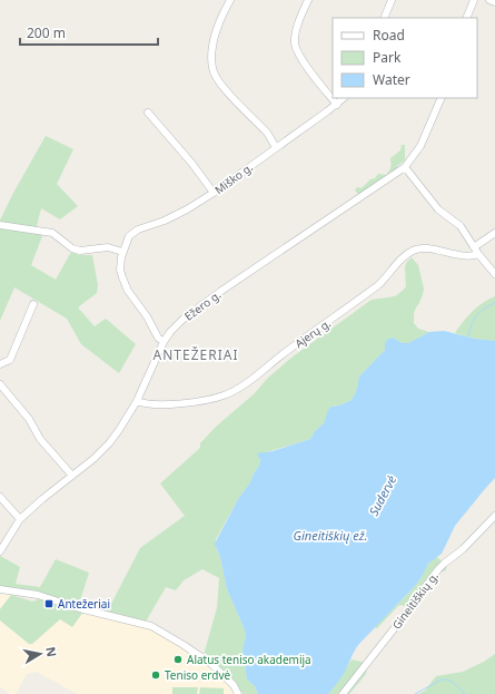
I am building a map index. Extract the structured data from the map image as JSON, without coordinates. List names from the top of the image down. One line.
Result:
{"streets":{"street":["Miško g.","Ežero g.","Ajerų g.","Gineitiškių g."]},"crossings":[["Miško g.","Ežero g."],["Ežero g.","Ajerų g."]],"districts":["ANTEŽERIAI"],"water":["Sudervė","Gineitiškių ež."],"places":{"transit":["Antežeriai"],"other":["Alatus teniso akademija","Teniso erdvė"]},"legend":["Road","Park","Water"],"scale_bar":"200 m","north":"right"}
